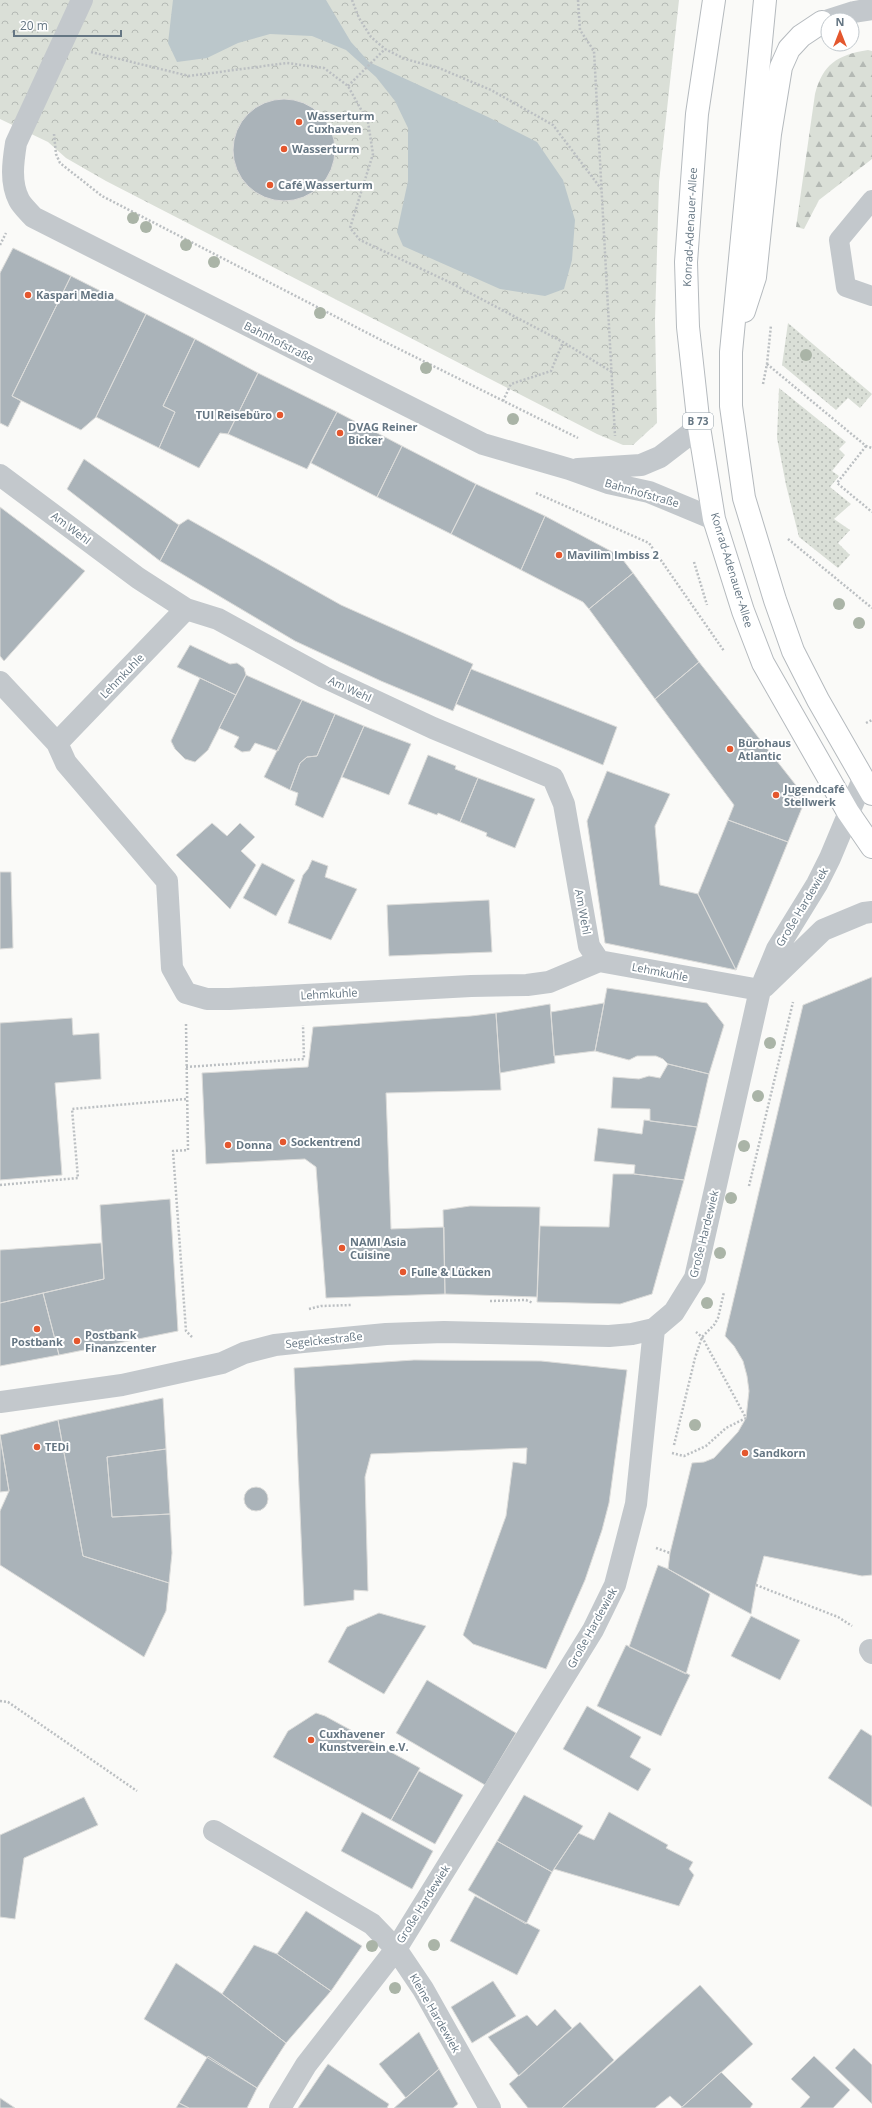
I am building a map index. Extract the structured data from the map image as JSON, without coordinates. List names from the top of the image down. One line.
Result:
{"streets":{"main road":["Konrad-Adenauer-Allee","B 73"],"street":["Bahnhofstraße","Am Wehl","Lehmkuhle","Große Hardewiek","Segelckestraße","Kleine Hardewiek"]},"crossings":[["Konrad-Adenauer-Allee","Bahnhofstraße"],["Konrad-Adenauer-Allee","Große Hardewiek"],["Am Wehl","Lehmkuhle"],["Lehmkuhle","Große Hardewiek"],["Große Hardewiek","Segelckestraße"],["Große Hardewiek","Kleine Hardewiek"]],"places":["Wasserturm Cuxhaven","Wasserturm","Café Wasserturm","Kaspari Media","TUI Reisebüro","DVAG Reiner Bicker","Mavilim Imbiss 2","Bürohaus Atlantic","Jugendcafé Stellwerk","Sockentrend","Donna","NAMI Asia Cuisine","Fulle & Lücken","Postbank","Postbank Finanzcenter","TEDi","Sandkorn","Cuxhavener Kunstverein e.V."],"scale_bar":"20 m","north":"top"}
